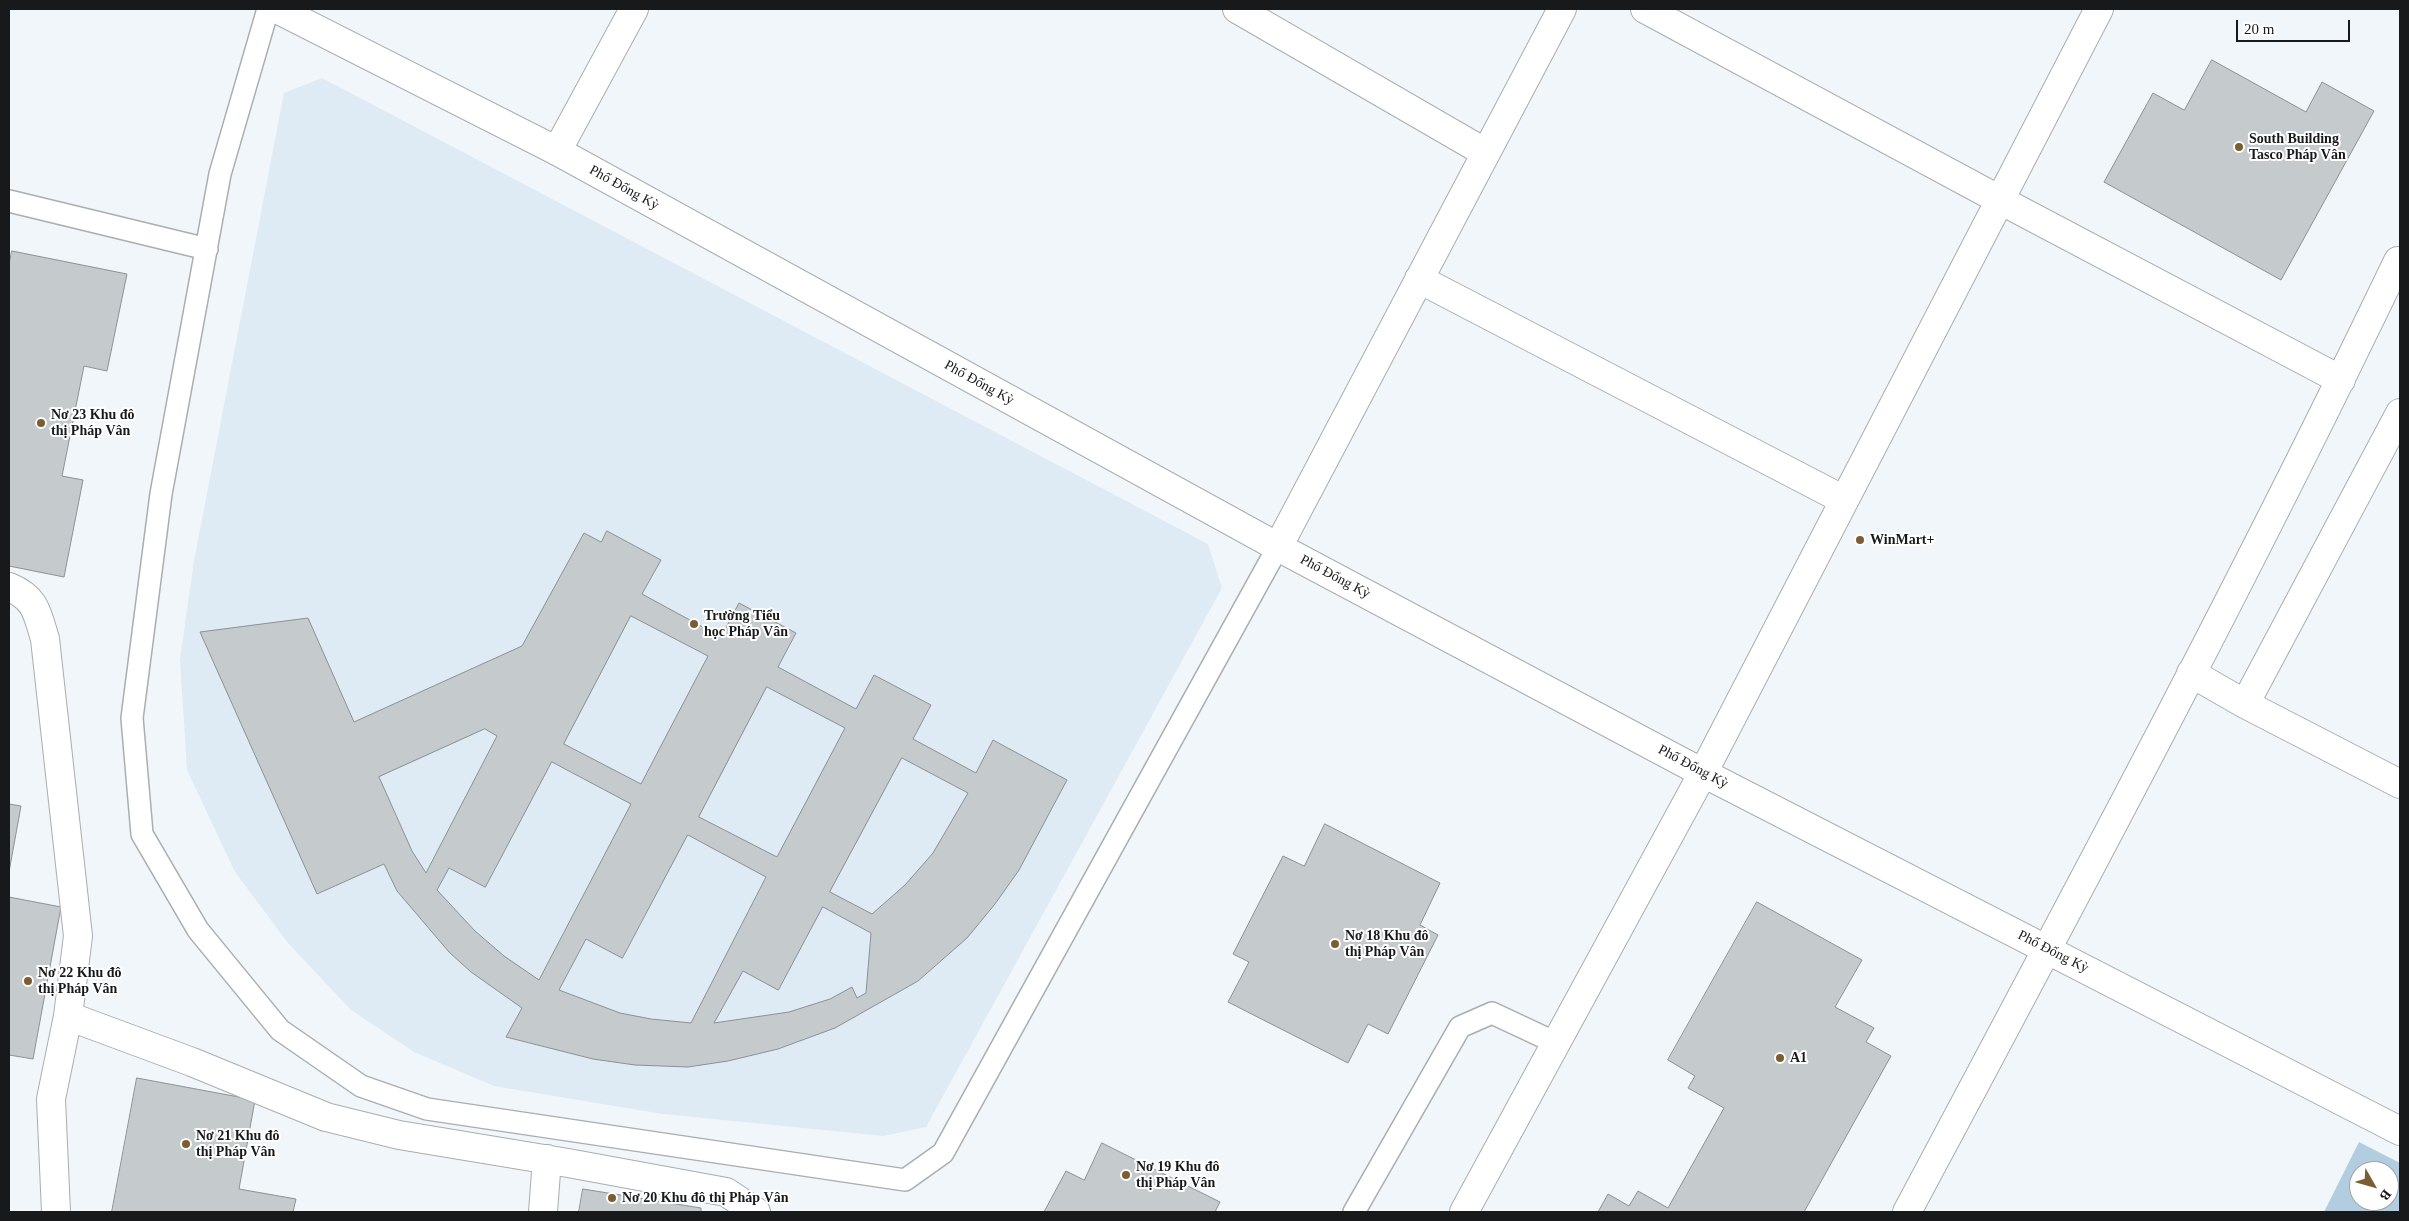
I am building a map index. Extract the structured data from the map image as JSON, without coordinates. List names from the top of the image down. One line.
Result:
{"streets":{"street":["Phố Đống Kỳ"]},"places":["South Building Tasco Pháp Vân","Nơ 23 Khu đô thị Pháp Vân","WinMart+","Trường Tiểu học Pháp Vân","Nơ 18 Khu đô thị Pháp Vân","Nơ 22 Khu đô thị Pháp Vân","A1","Nơ 21 Khu đô thị Pháp Vân","Nơ 19 Khu đô thị Pháp Vân","Nơ 20 Khu đô thị Pháp Vân"],"scale_bar":"20 m","north":"bottom right"}
